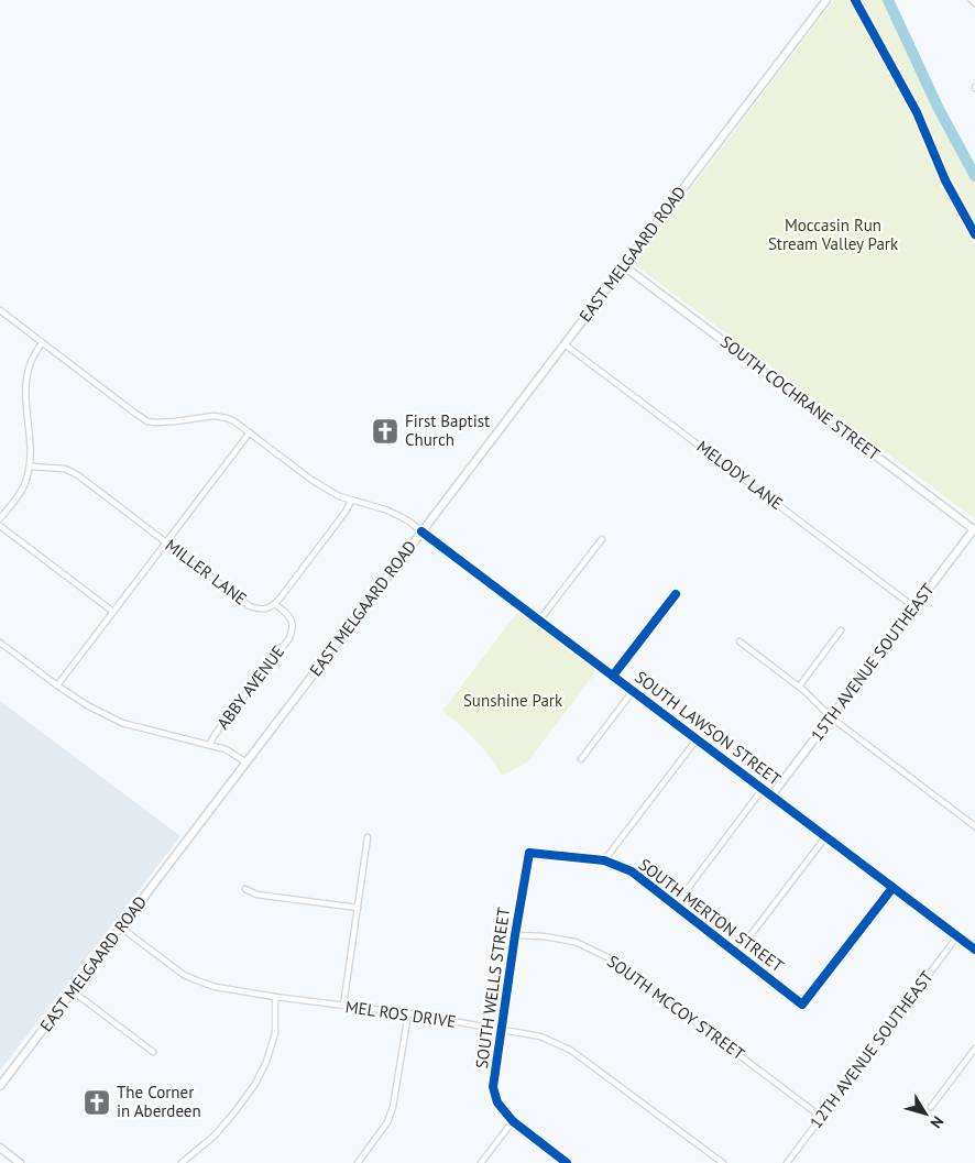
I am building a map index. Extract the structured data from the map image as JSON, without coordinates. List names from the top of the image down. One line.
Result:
{"streets":{"street":["EAST MELGAARD ROAD","SOUTH COCHRANE STREET","MELODY LANE","MILLER LANE","15TH AVENUE SOUTHEAST","ABBY AVENUE","SOUTH LAWSON STREET","SOUTH MERTON STREET","SOUTH WELLS STREET","SOUTH MCCOY STREET","MEL ROS DRIVE","12TH AVENUE SOUTHEAST"]},"crossings":[["EAST MELGAARD ROAD","SOUTH COCHRANE STREET"],["EAST MELGAARD ROAD","MELODY LANE"],["EAST MELGAARD ROAD","SOUTH LAWSON STREET"],["EAST MELGAARD ROAD","MEL ROS DRIVE"],["SOUTH COCHRANE STREET","15TH AVENUE SOUTHEAST"],["MELODY LANE","15TH AVENUE SOUTHEAST"],["MILLER LANE","ABBY AVENUE"],["15TH AVENUE SOUTHEAST","SOUTH LAWSON STREET"],["SOUTH LAWSON STREET","SOUTH MERTON STREET"],["SOUTH LAWSON STREET","12TH AVENUE SOUTHEAST"],["SOUTH MERTON STREET","SOUTH WELLS STREET"],["SOUTH WELLS STREET","SOUTH MCCOY STREET"],["SOUTH WELLS STREET","MEL ROS DRIVE"],["SOUTH MCCOY STREET","12TH AVENUE SOUTHEAST"]],"parks":["Moccasin Run Stream Valley Park","Sunshine Park"],"places":{"church":["First Baptist Church","The Corner in Aberdeen"]},"north":"bottom right"}
